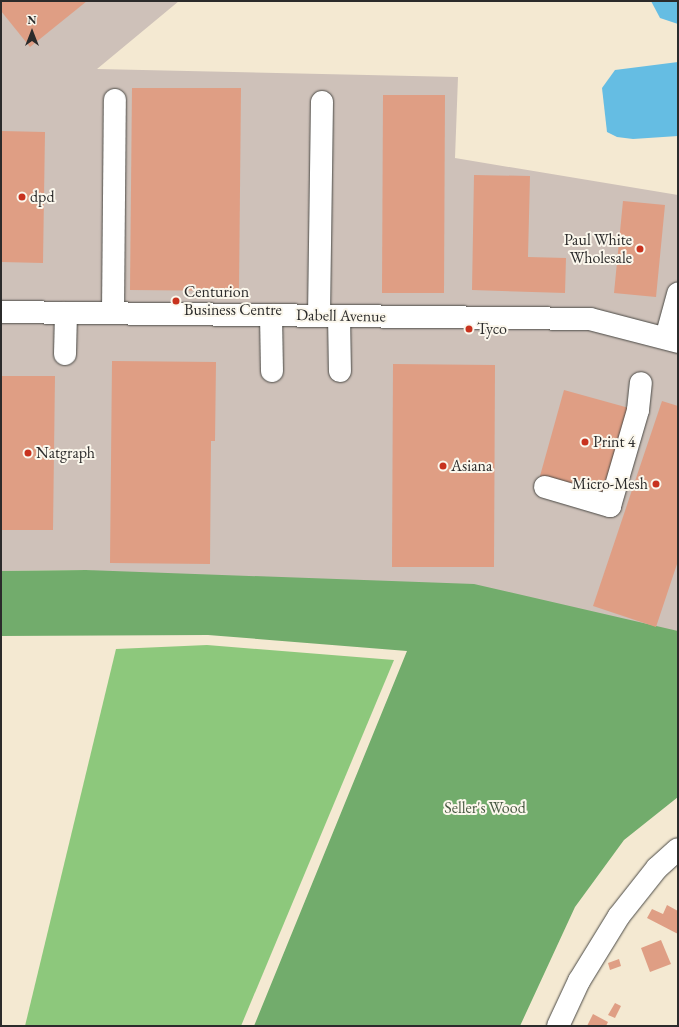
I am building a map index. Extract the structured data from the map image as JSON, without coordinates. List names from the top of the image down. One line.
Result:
{"streets":{"street":["Dabell Avenue"]},"parks":["Seller's Wood"],"places":["dpd","Paul White Wholesale","Centurion Business Centre","Tyco","Print 4","Natgraph","Asiana","Micro-Mesh"],"north":"top"}
